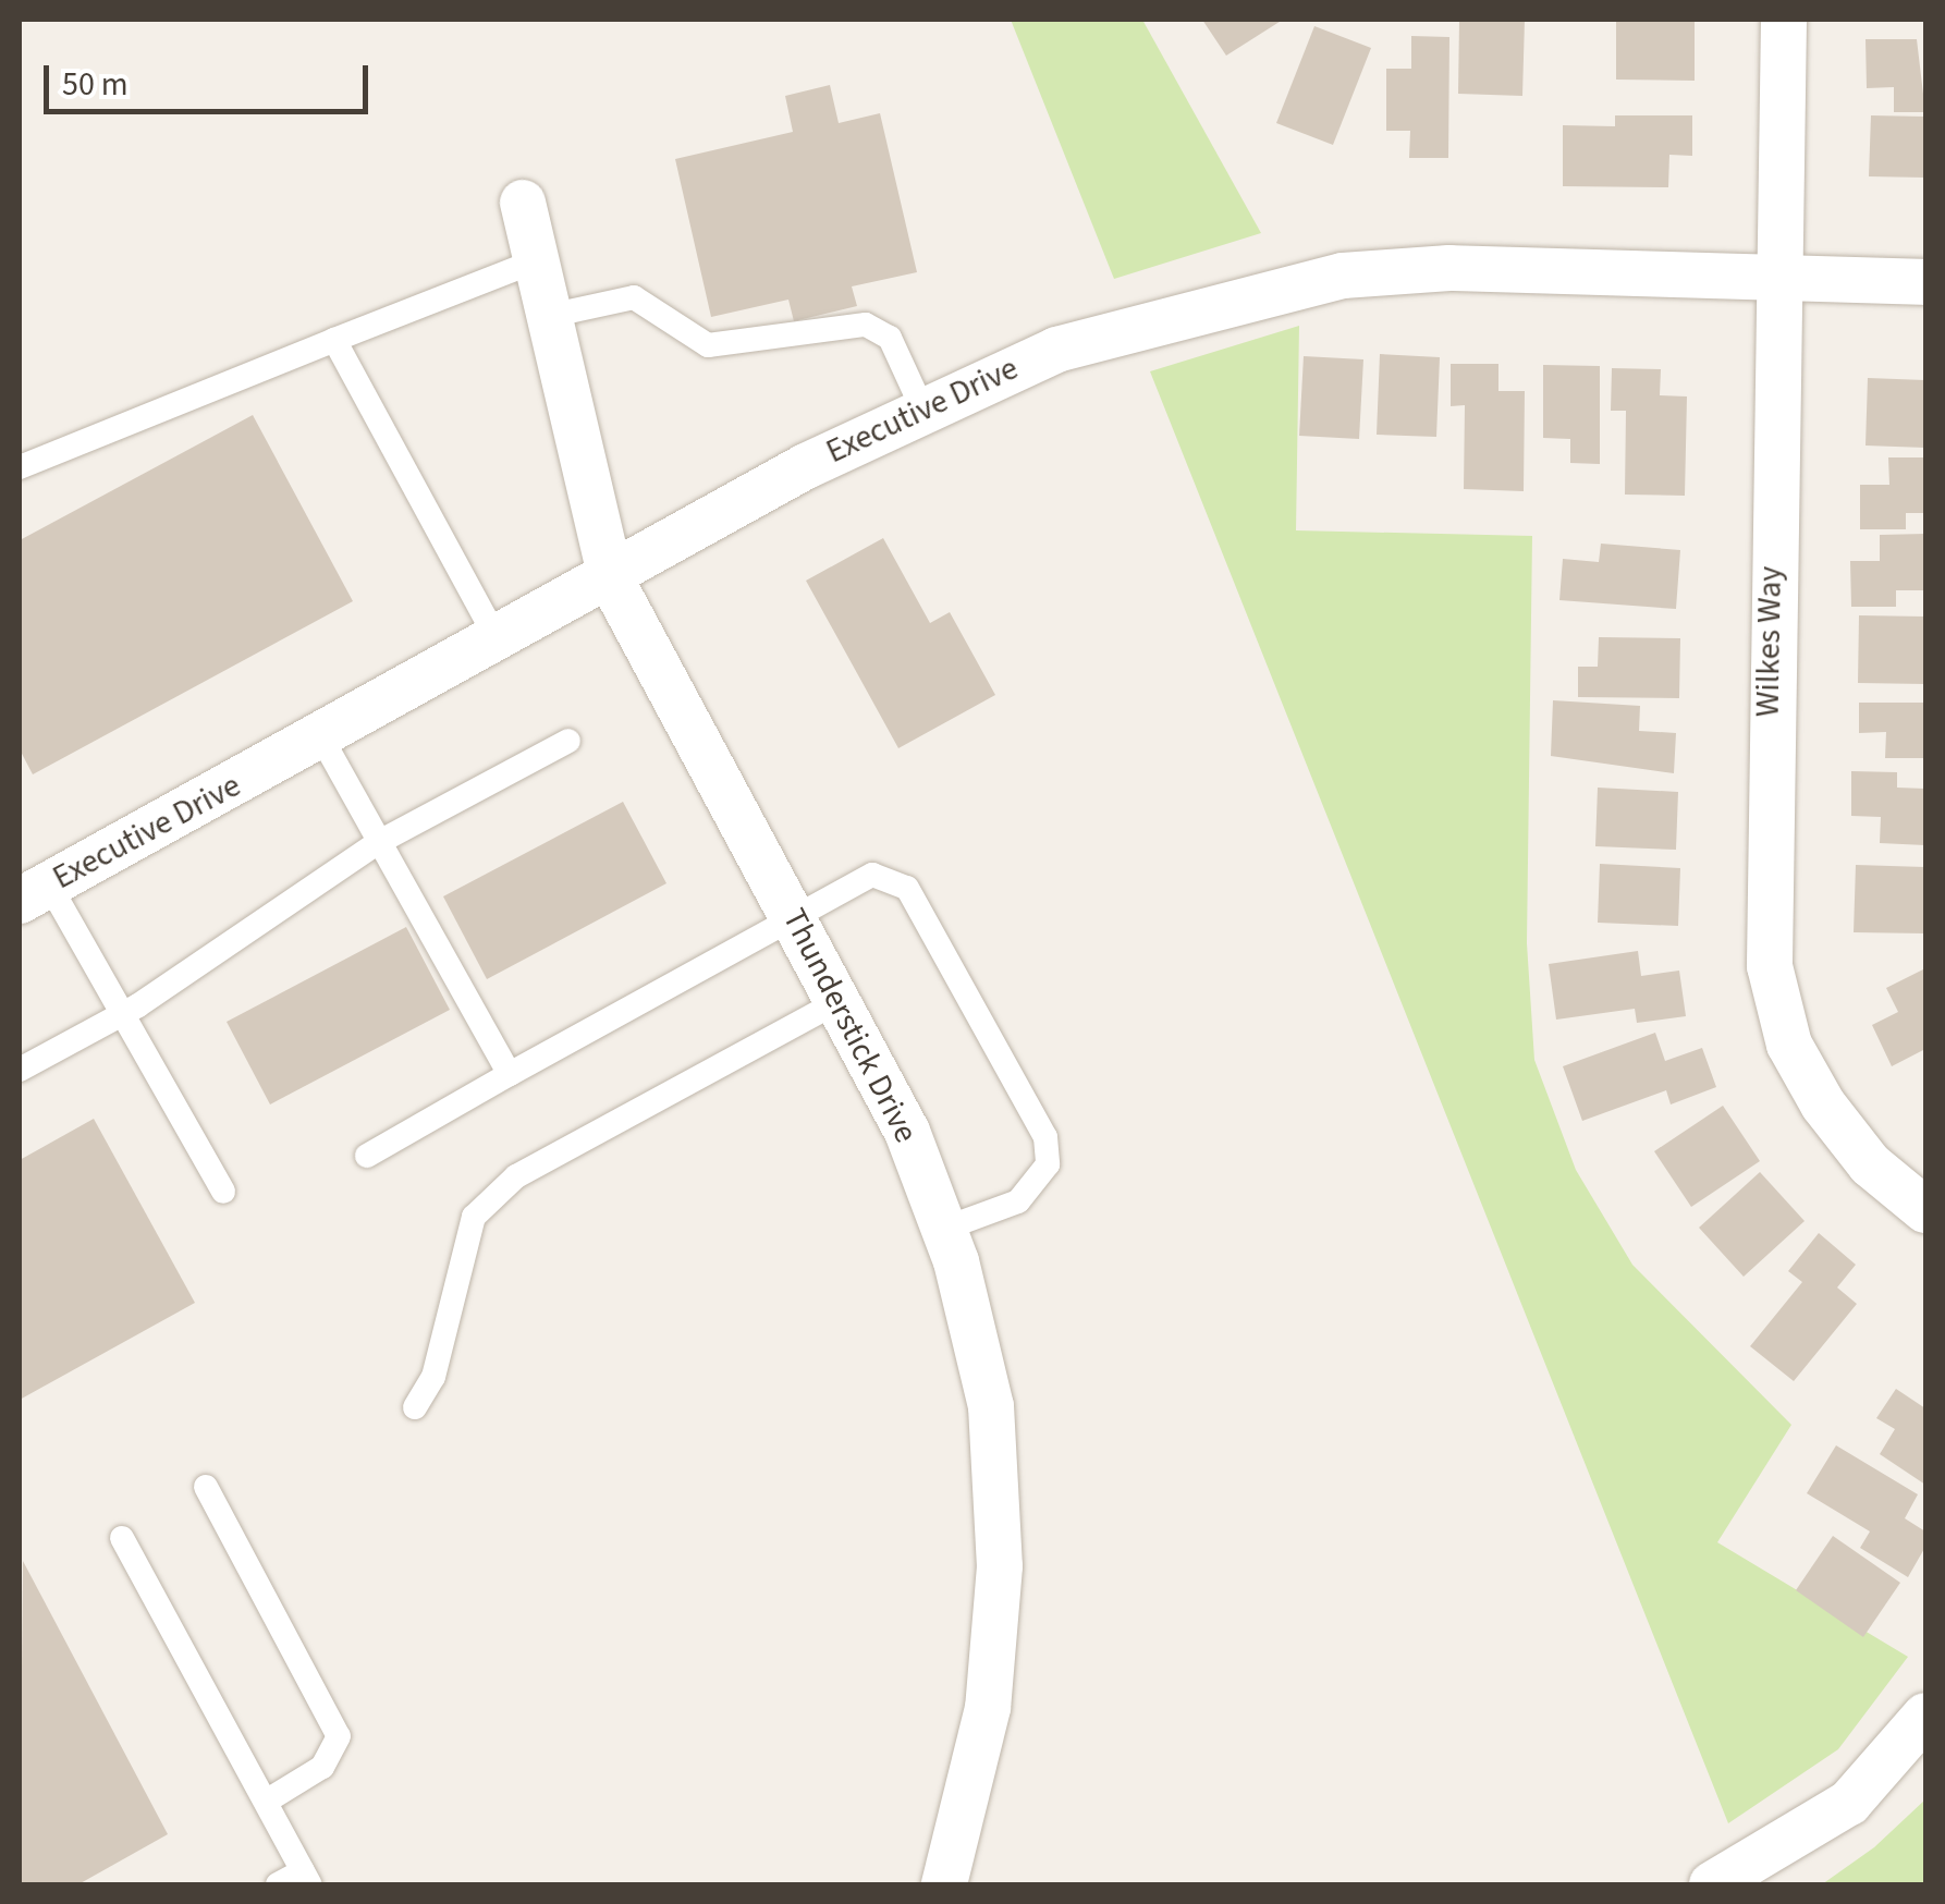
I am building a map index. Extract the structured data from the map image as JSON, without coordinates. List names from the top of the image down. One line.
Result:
{"streets":{"street":["Executive Drive","Wilkes Way","Thunderstick Drive"]},"crossings":[["Executive Drive","Wilkes Way"],["Executive Drive","Thunderstick Drive"]],"scale_bar":"50 m"}
